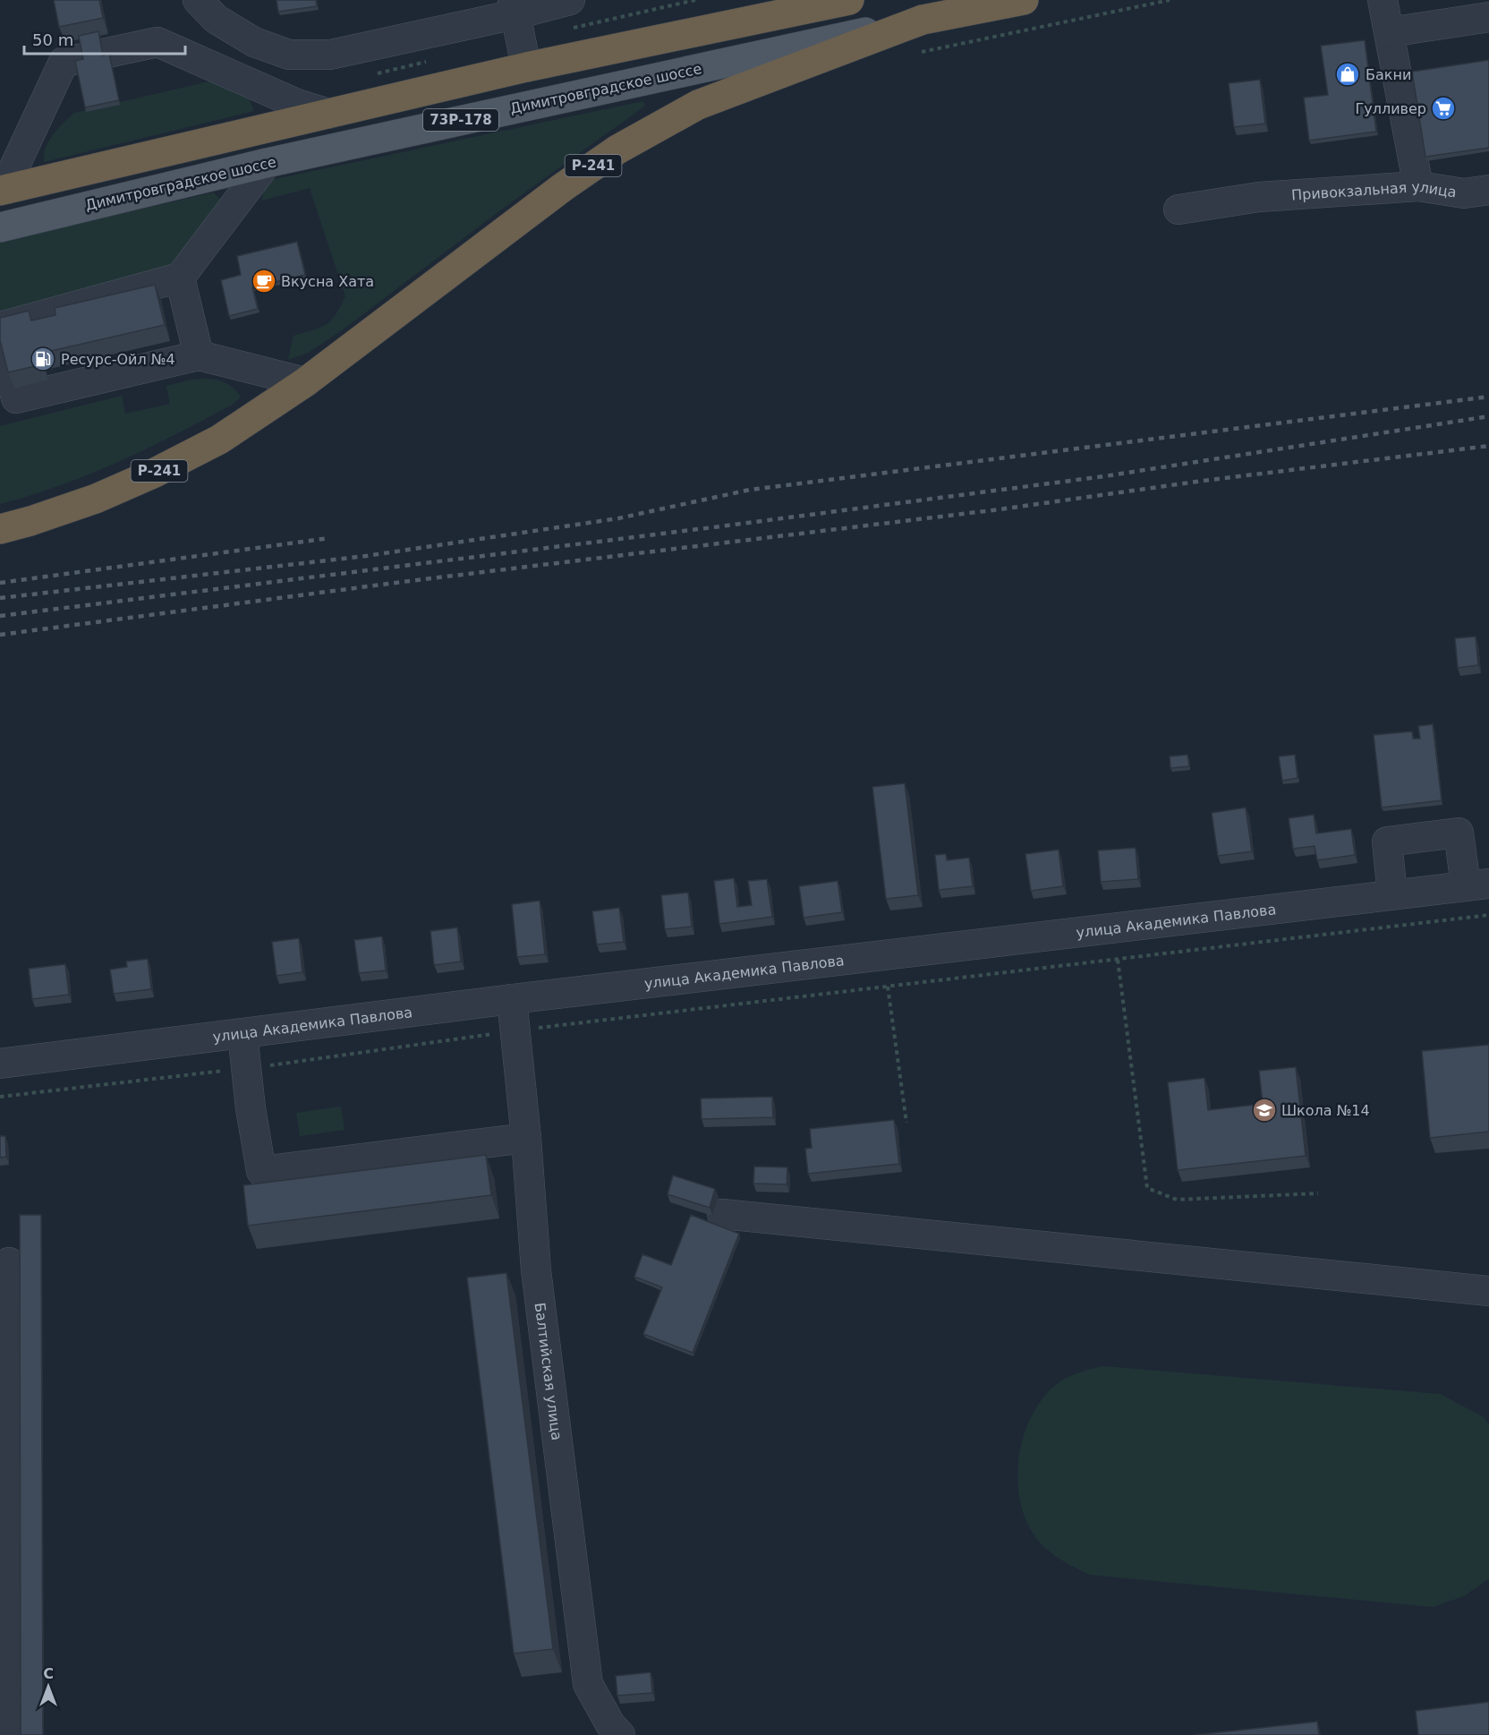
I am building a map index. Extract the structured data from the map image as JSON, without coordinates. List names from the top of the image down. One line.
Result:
{"streets":{"highway":["Димитровградское шоссе","Р-241"],"main road":["73Р-178"],"street":["Привокзальная улица","улица Академика Павлова","Балтийская улица"]},"crossings":[["Димитровградское шоссе","Р-241"],["улица Академика Павлова","Балтийская улица"]],"places":{"shop":["Бакни"],"supermarket":["Гулливер"],"cafe":["Вкусна Хата"],"fuel station":["Ресурс-Ойл №4"],"school or university":["Школа №14"]},"scale_bar":"50 m","north":"top"}
